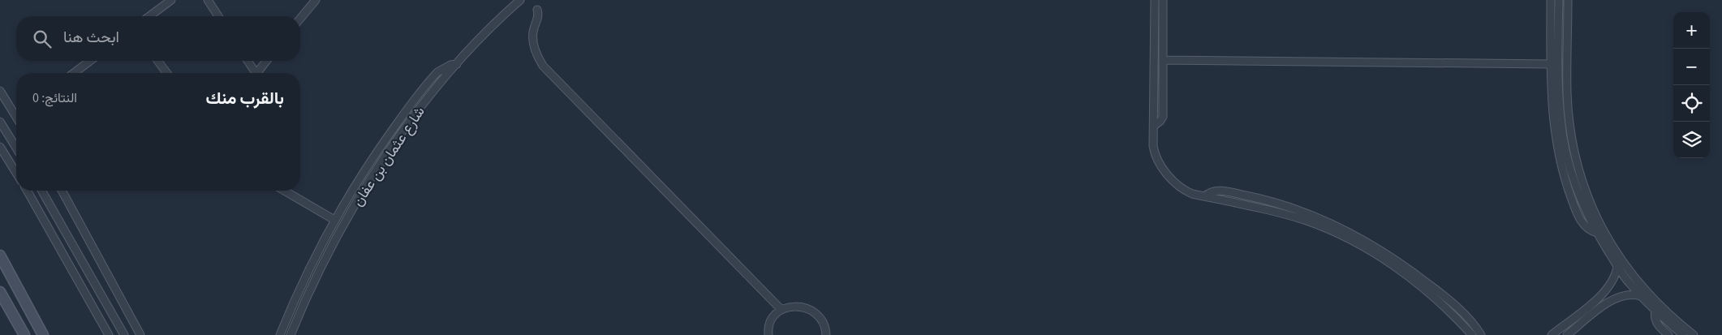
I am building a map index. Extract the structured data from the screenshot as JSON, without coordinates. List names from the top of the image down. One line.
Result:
{"streets":{"street":["شارع عثمان بن عفان"]},"page":{"map_buttons":["+","−"],"search":"ابحث هنا","heading":["بالقرب منك","النتائج: 0"]}}
